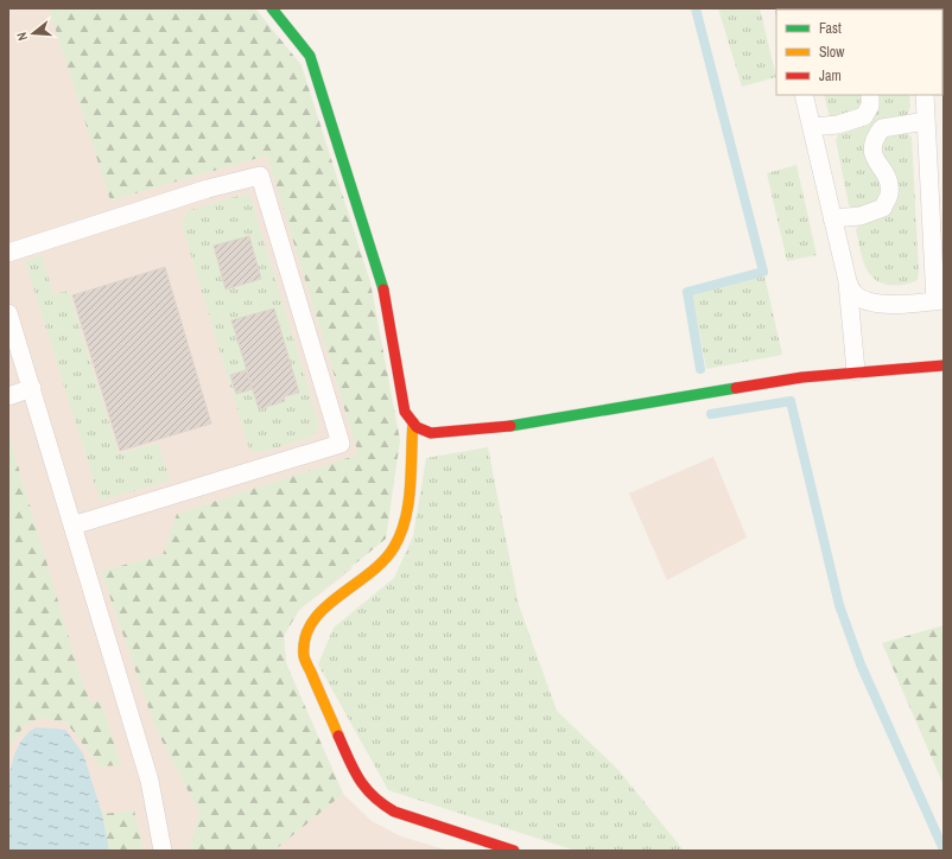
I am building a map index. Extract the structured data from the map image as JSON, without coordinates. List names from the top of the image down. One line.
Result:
{"legend":["Fast","Slow","Jam"],"north":"left"}
